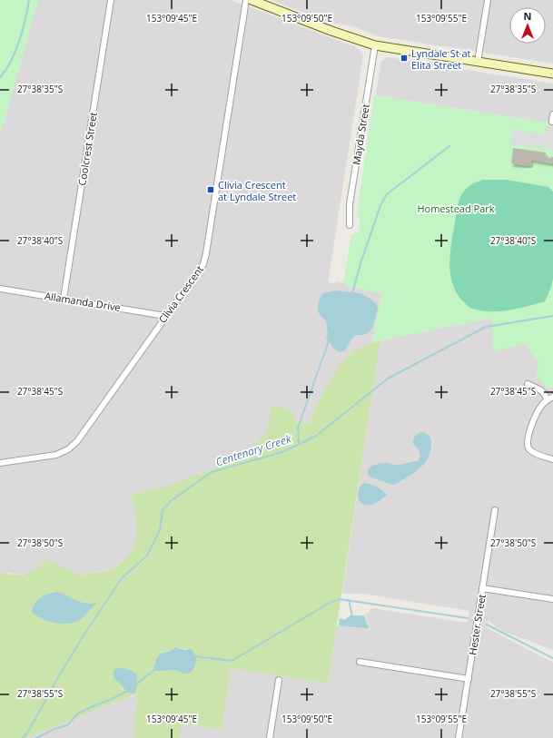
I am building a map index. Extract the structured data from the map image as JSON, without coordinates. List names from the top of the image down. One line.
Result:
{"streets":{"street":["Mayda Street","Coolcrest Street","Clivia Crescent","Allamanda Drive","Hester Street"]},"crossings":[["Coolcrest Street","Allamanda Drive"],["Clivia Crescent","Allamanda Drive"]],"water":["Centenary Creek"],"parks":["Homestead Park"],"places":{"transit":["Lyndale St at Elita Street","Clivia Crescent at Lyndale Street"]},"north":"top","coordinates":["153°09'45\"E","153°09'50\"E","153°09'55\"E","27°38'35\"S","27°38'40\"S","27°38'45\"S","27°38'50\"S","27°38'55\"S"]}
